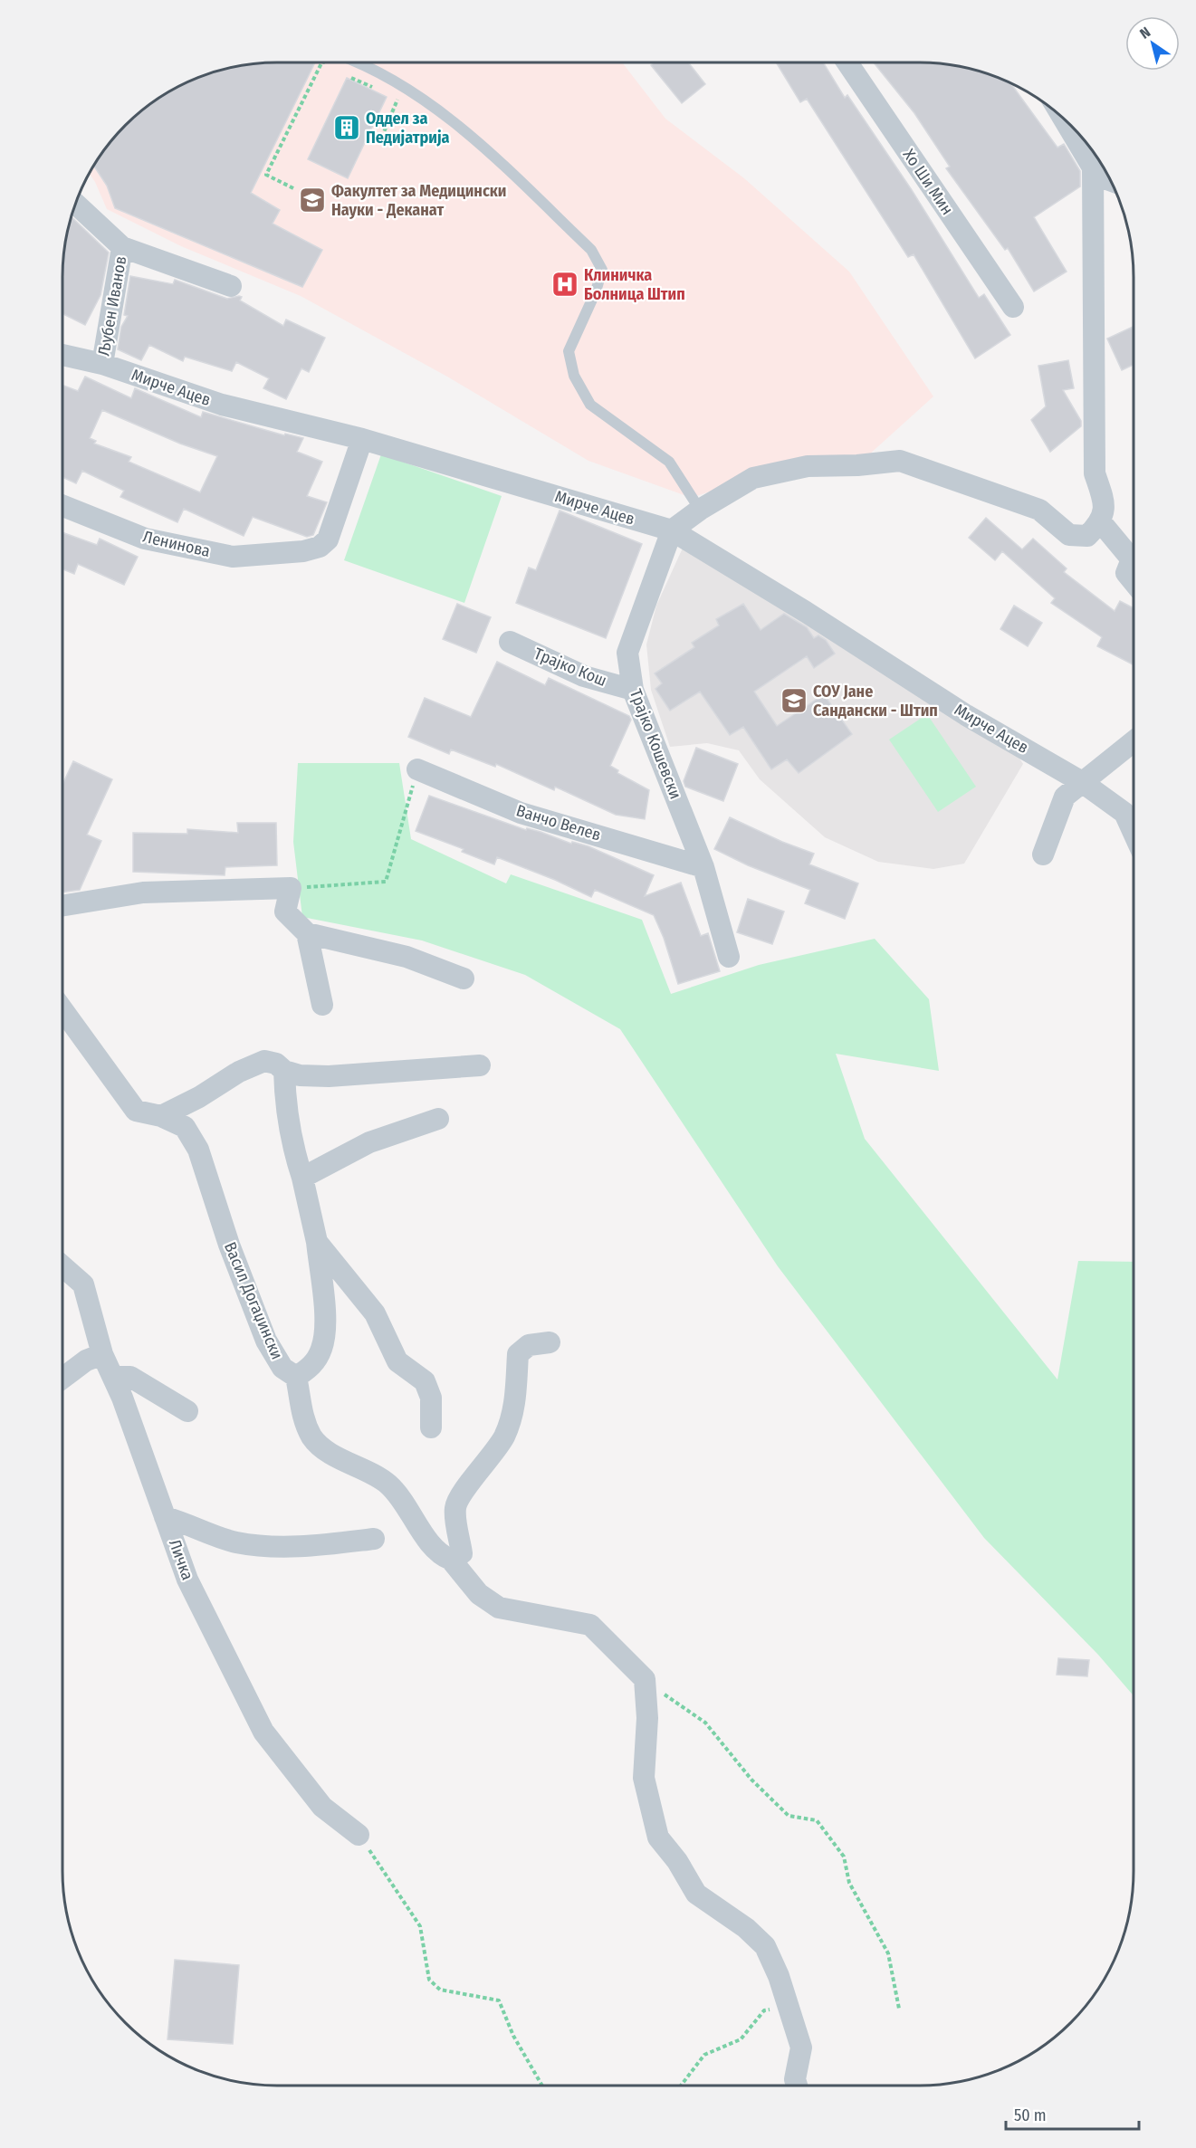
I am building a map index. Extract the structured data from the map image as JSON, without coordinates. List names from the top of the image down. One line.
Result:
{"streets":{"street":["Хо Ши Мин","Љубен Иванов","Мирче Ацев","Ленинова","Трајко Кош","Трајко Кошевски","Ванчо Велев","Васил Догаџински","Личка"]},"crossings":[["Љубен Иванов","Мирче Ацев"],["Мирче Ацев","Ленинова"],["Мирче Ацев","Трајко Кошевски"],["Трајко Кош","Трајко Кошевски"],["Трајко Кошевски","Ванчо Велев"]],"places":{"building":["Оддел за Педијатрија"],"school or university":["Факултет за Медицински Науки - Деканат","СОУ Јане Сандански - Штип"],"hospital":["Клиничка Болница Штип"]},"scale_bar":"50 m","north":"top left"}
